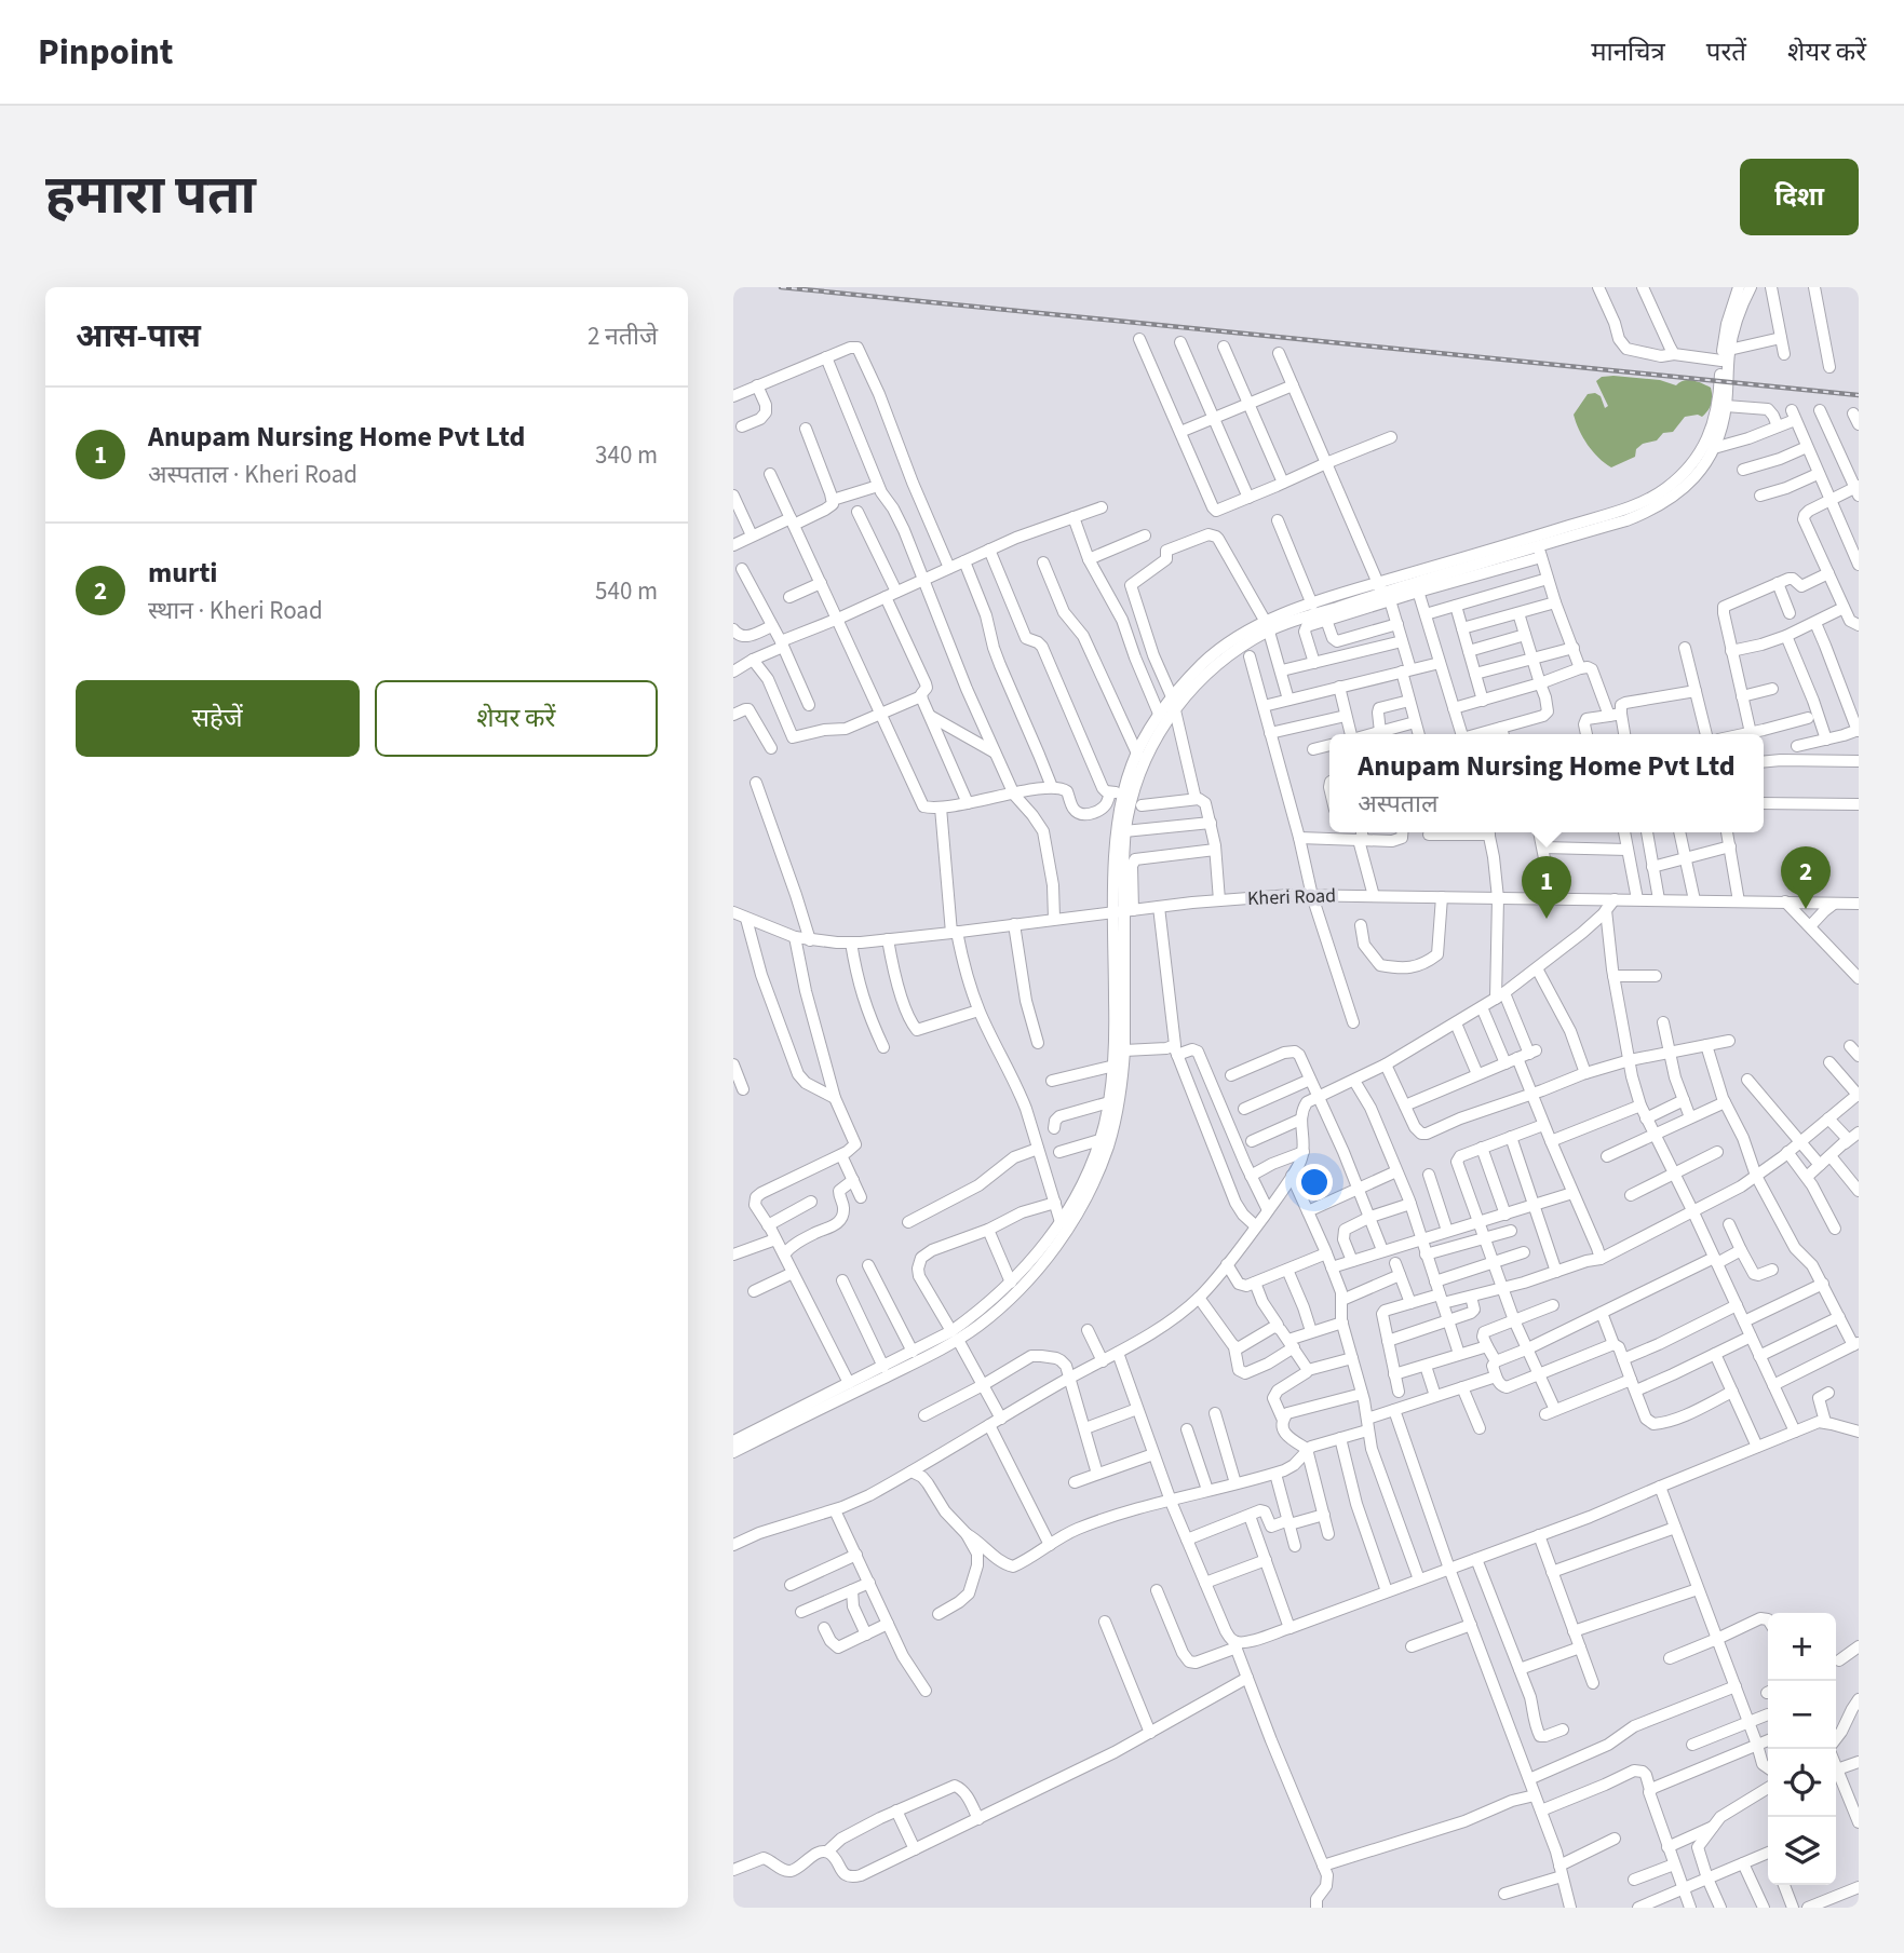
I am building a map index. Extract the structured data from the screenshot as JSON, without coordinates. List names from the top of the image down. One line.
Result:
{"streets":{"street":["Kheri Road"]},"page":{"header":"Pinpoint","nav":["मानचित्र","परतें","शेयर करें"],"title":"हमारा पता","buttons":["दिशा",["सहेजें","शेयर करें"]],"heading":["आस-पास","2 नतीजे"],"list":[{"mark":"1","name":"Anupam Nursing Home Pvt Ltd","note":"अस्पताल · Kheri Road","value":"340 m"},{"mark":"2","name":"murti","note":"स्थान · Kheri Road","value":"540 m"}],"popup":["Anupam Nursing Home Pvt Ltd","अस्पताल"],"pins":["2","1"],"map_buttons":["+","−"]}}
